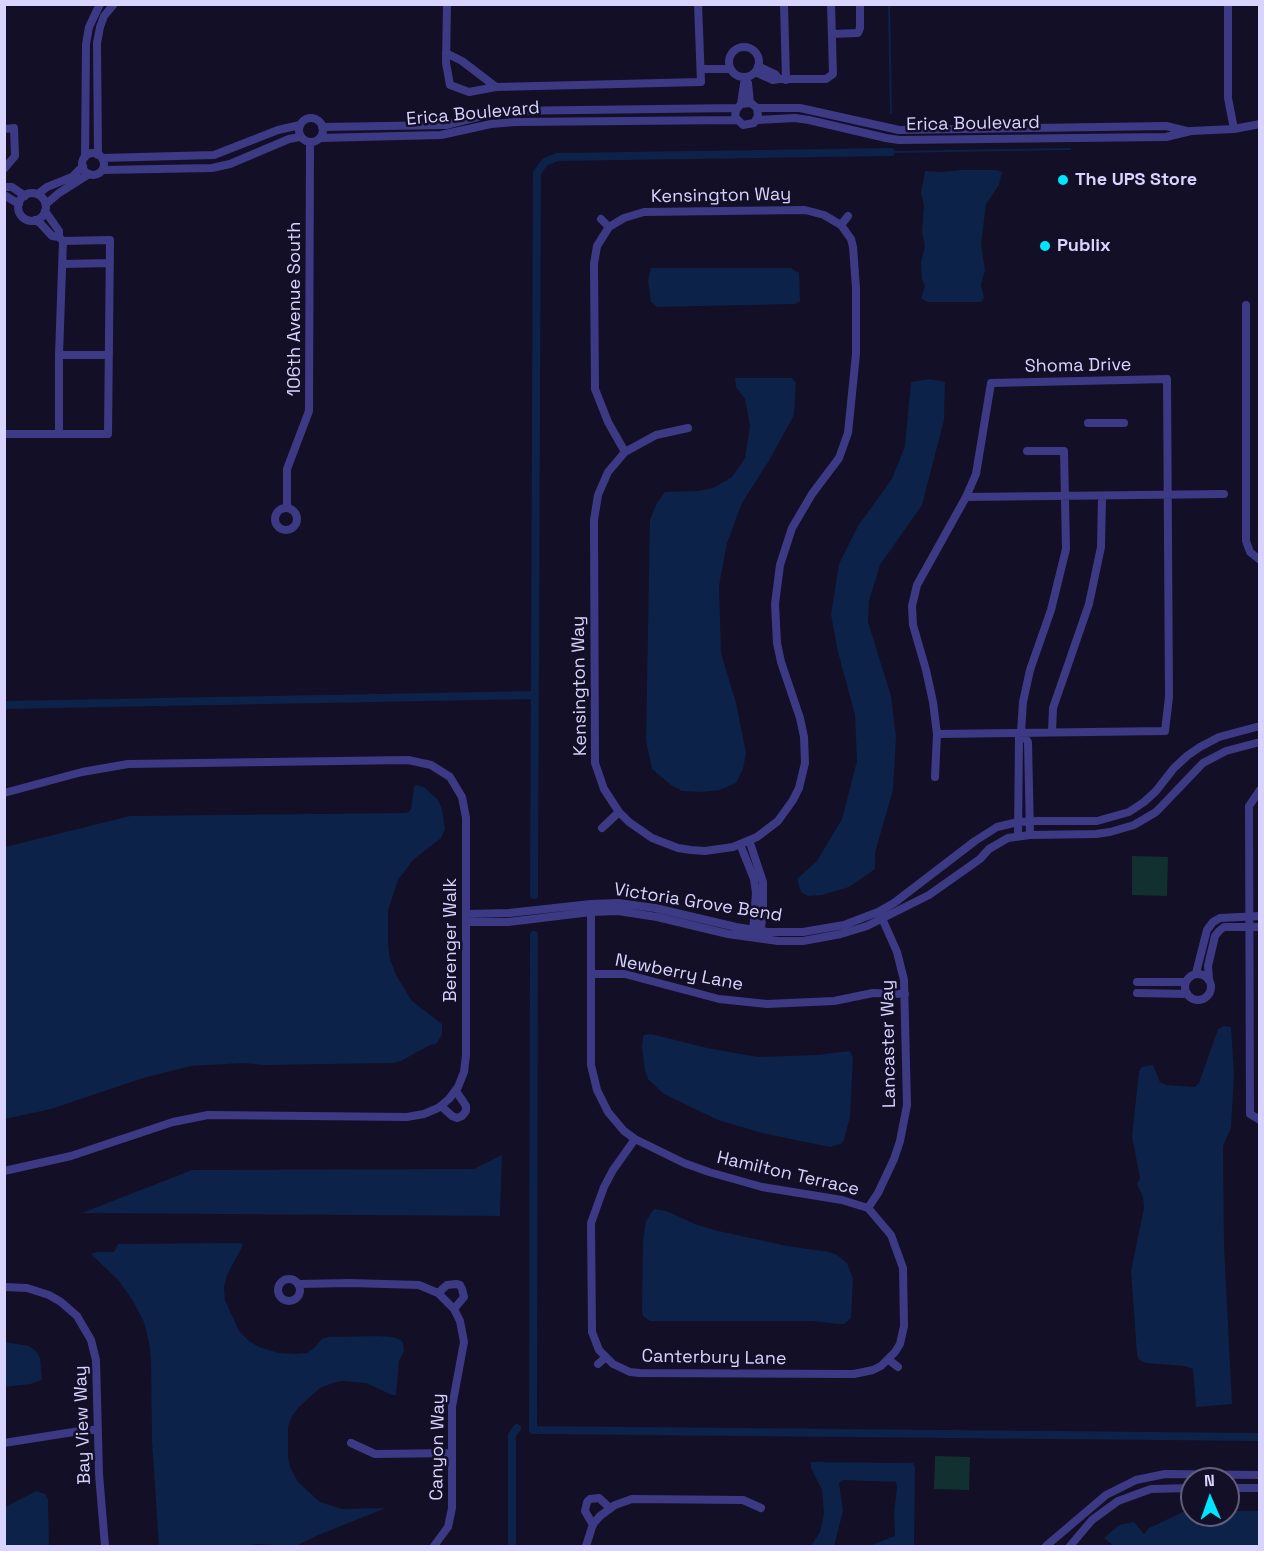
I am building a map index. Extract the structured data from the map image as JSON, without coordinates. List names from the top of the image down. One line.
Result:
{"streets":{"street":["Erica Boulevard","Kensington Way","106th Avenue South","Shoma Drive","Victoria Grove Bend","Berenger Walk","Newberry Lane","Lancaster Way","Hamilton Terrace","Canterbury Lane","Bay View Way","Canyon Way"]},"crossings":[["Erica Boulevard","106th Avenue South"],["Victoria Grove Bend","Berenger Walk"],["Victoria Grove Bend","Lancaster Way"],["Victoria Grove Bend","Hamilton Terrace"],["Newberry Lane","Lancaster Way"],["Newberry Lane","Hamilton Terrace"],["Lancaster Way","Hamilton Terrace"]],"places":["The UPS Store","Publix"],"north":"top"}
